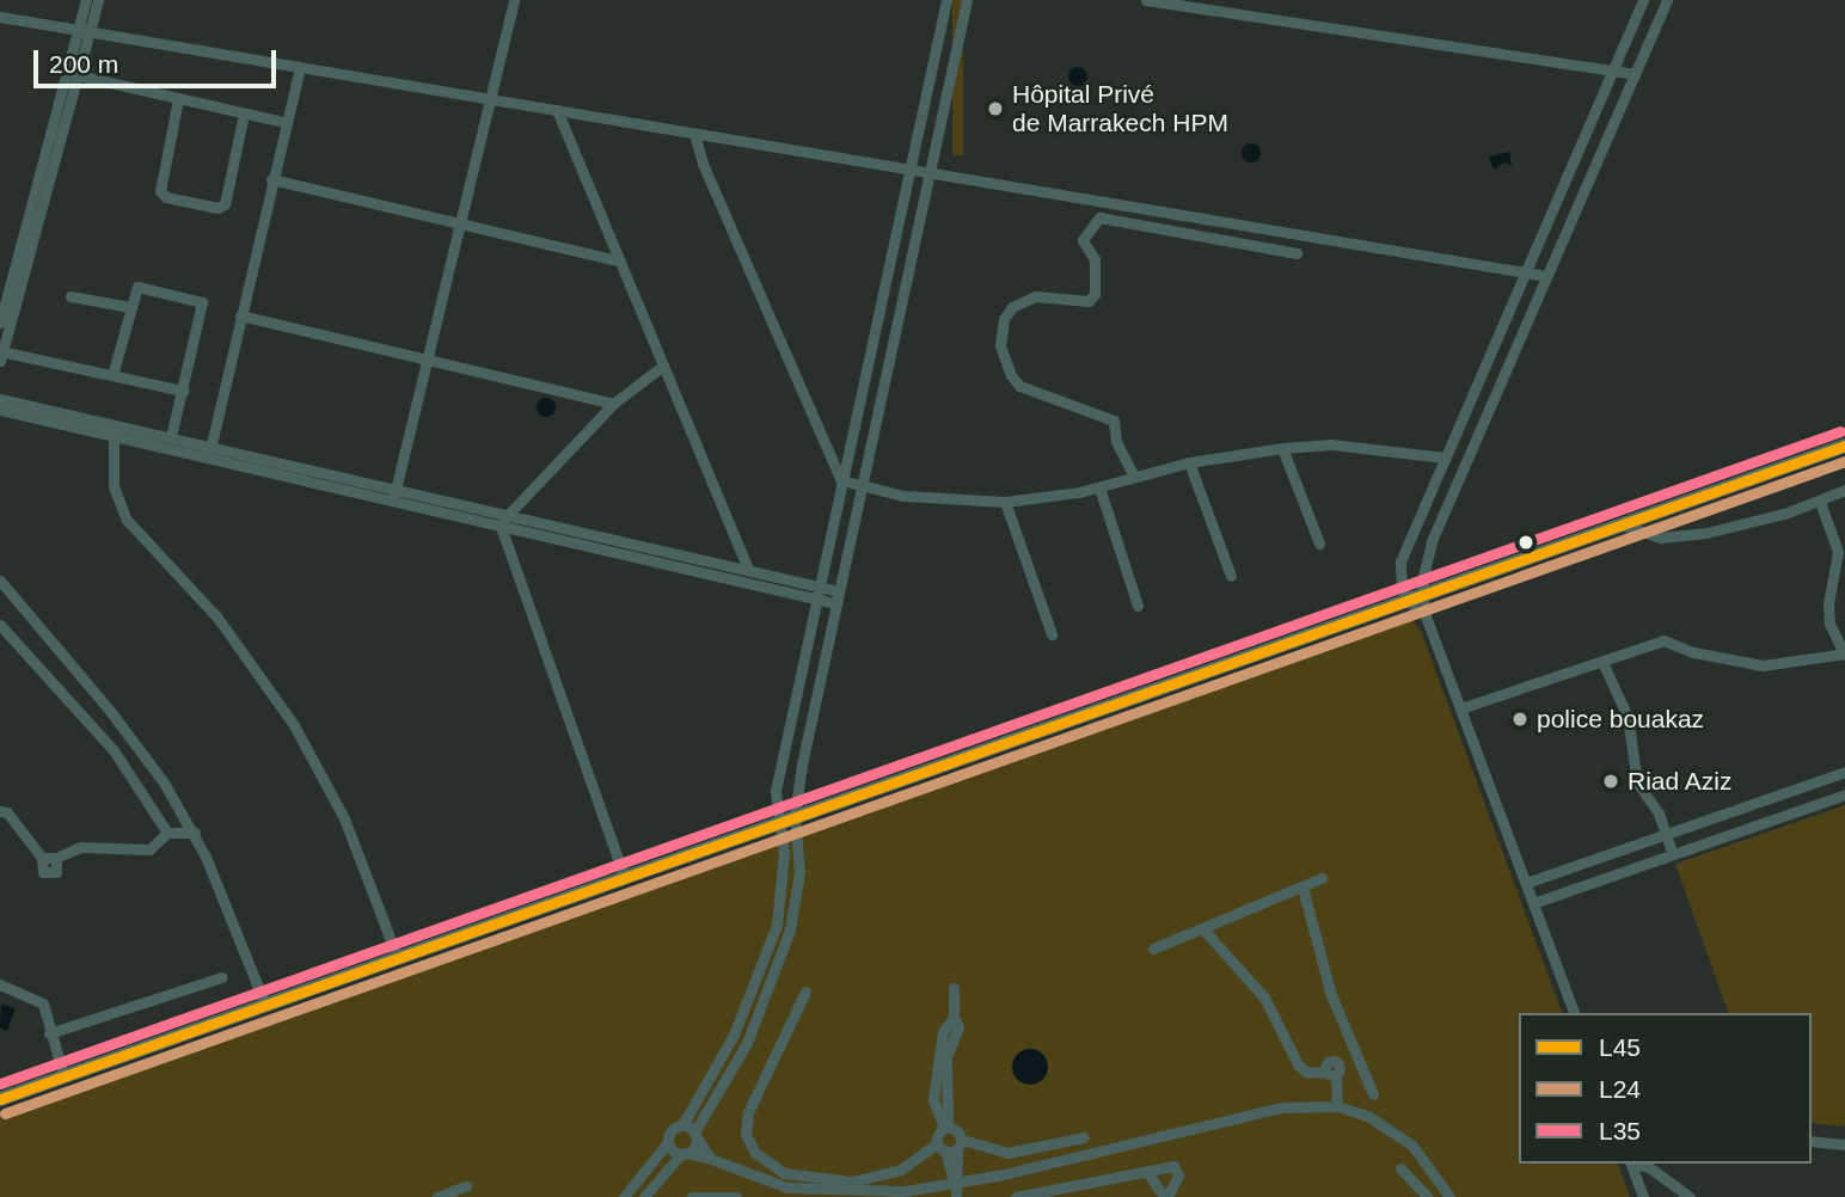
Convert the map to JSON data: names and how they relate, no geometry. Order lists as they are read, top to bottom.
{
  "places": ["Hôpital Privé de Marrakech HPM", "police bouakaz", "Riad Aziz"],
  "lines": ["transit line L35", "transit line L45", "transit line L24"],
  "legend": ["L45", "L24", "L35"],
  "scale_bar": "200 m"
}
